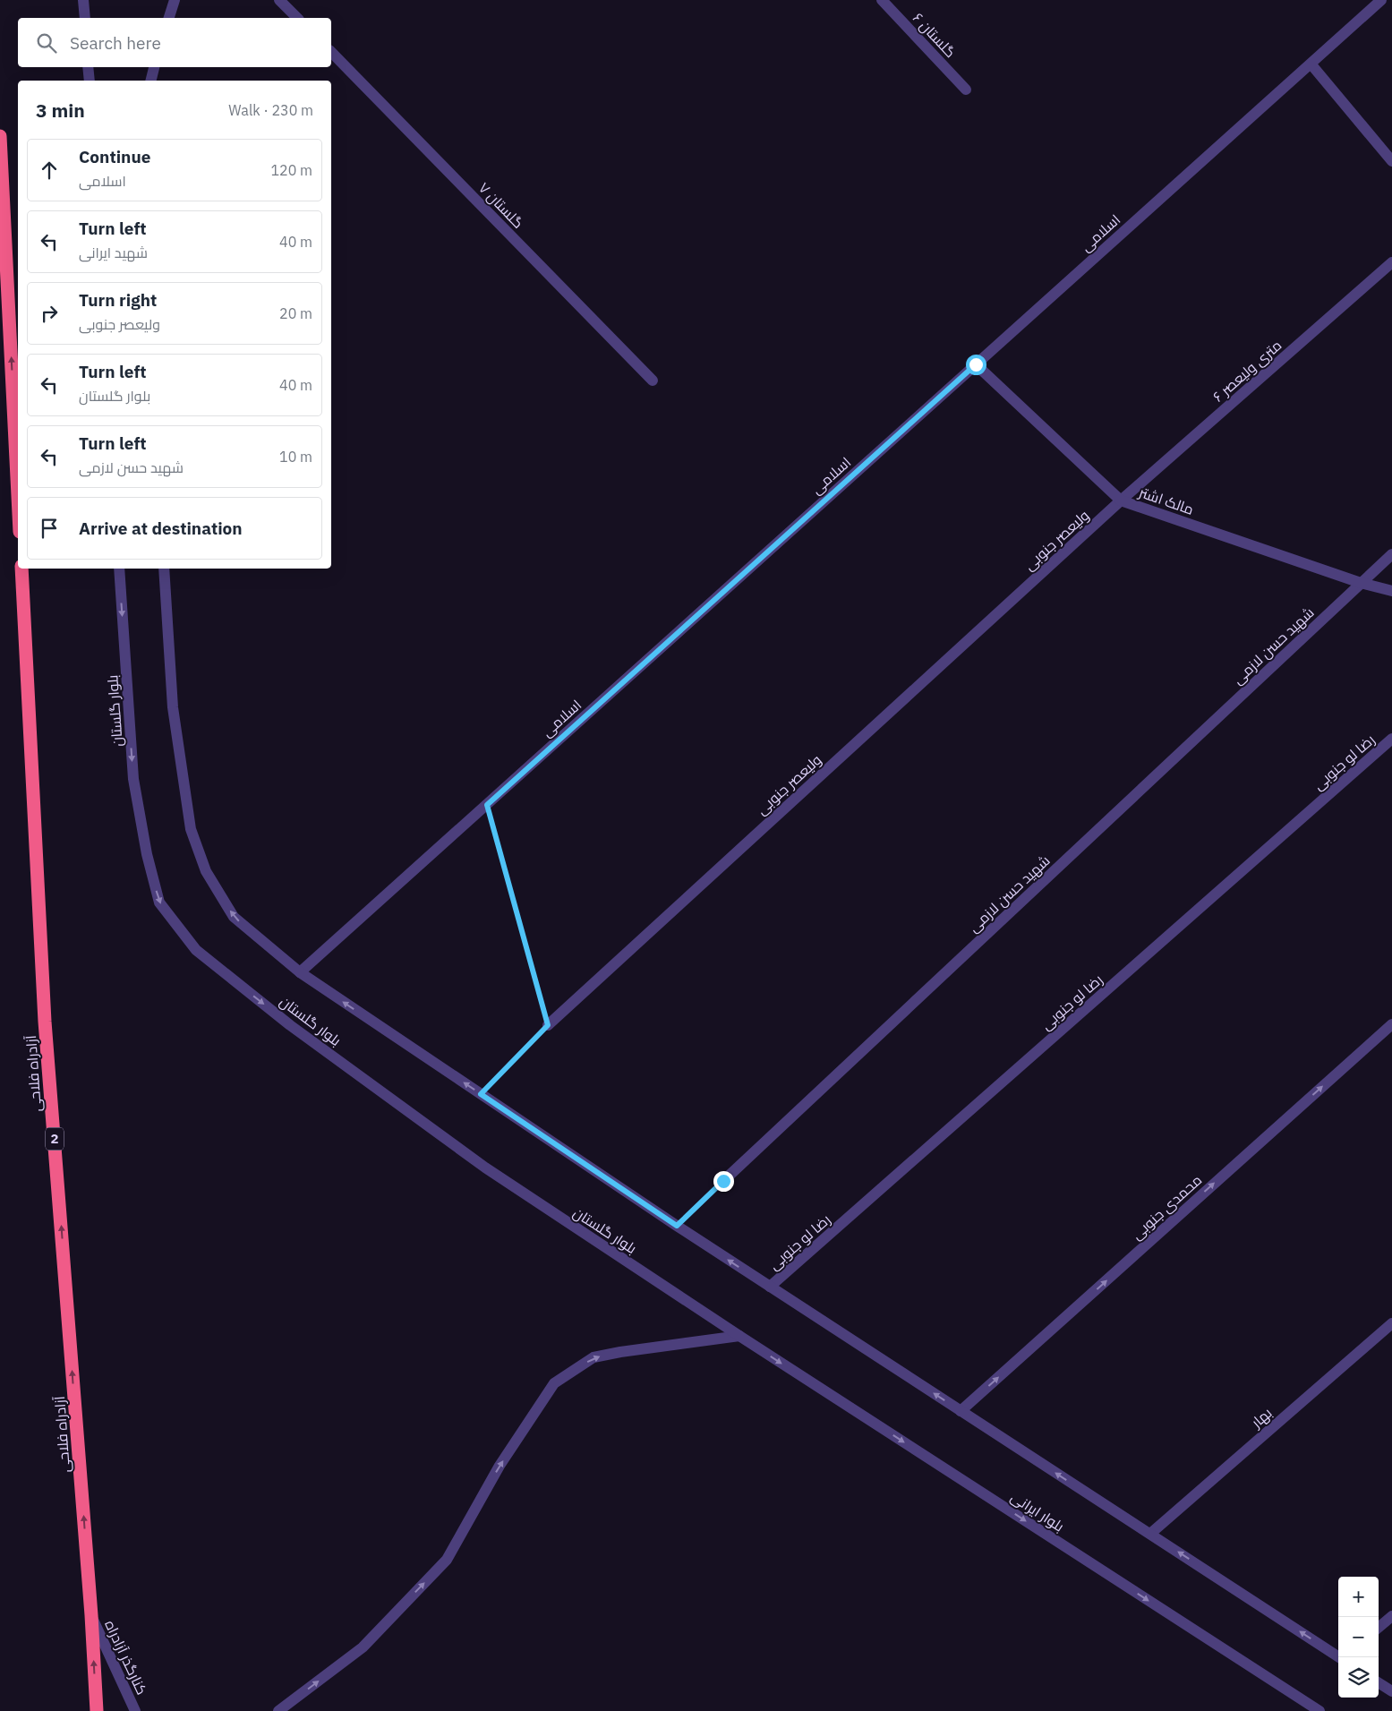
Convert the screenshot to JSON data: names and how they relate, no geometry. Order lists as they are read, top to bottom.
{
  "streets": {
    "highway": ["آزادراه فلاحی", "2"],
    "street": [
      "گلستان ۶",
      "گلستان ۷",
      "اسلامی",
      "۶ متری ولیعصر",
      "مالک اشتر",
      "ولیعصر جنوبی",
      "شهید حسن لازمی",
      "بلوار گلستان",
      "رضا لو جنوبی",
      "محمدی جنوبی",
      "بهار",
      "بلوار ایرانی",
      "کنارگذر آزادراه"
    ]
  },
  "crossings": [
    ["اسلامی", "مالک اشتر"],
    ["۶ متری ولیعصر", "مالک اشتر"],
    ["۶ متری ولیعصر", "ولیعصر جنوبی"],
    ["مالک اشتر", "ولیعصر جنوبی"],
    ["مالک اشتر", "شهید حسن لازمی"],
    ["بلوار گلستان", "بلوار ایرانی"],
    ["آزادراه فلاحی", "کنارگذر آزادراه"]
  ],
  "one_way": ["آزادراه فلاحی", "محمدی جنوبی"],
  "page": {
    "search": "Search here",
    "heading": ["3 min", "Walk · 230 m"],
    "list": [
      ["Continue", "اسلامی", "120 m"],
      ["Turn left", "شهید ایرانی", "40 m"],
      ["Turn right", "ولیعصر جنوبی", "20 m"],
      ["Turn left", "بلوار گلستان", "40 m"],
      ["Turn left", "شهید حسن لازمی", "10 m"],
      "Arrive at destination"
    ],
    "map_buttons": ["+", "−"]
  }
}
